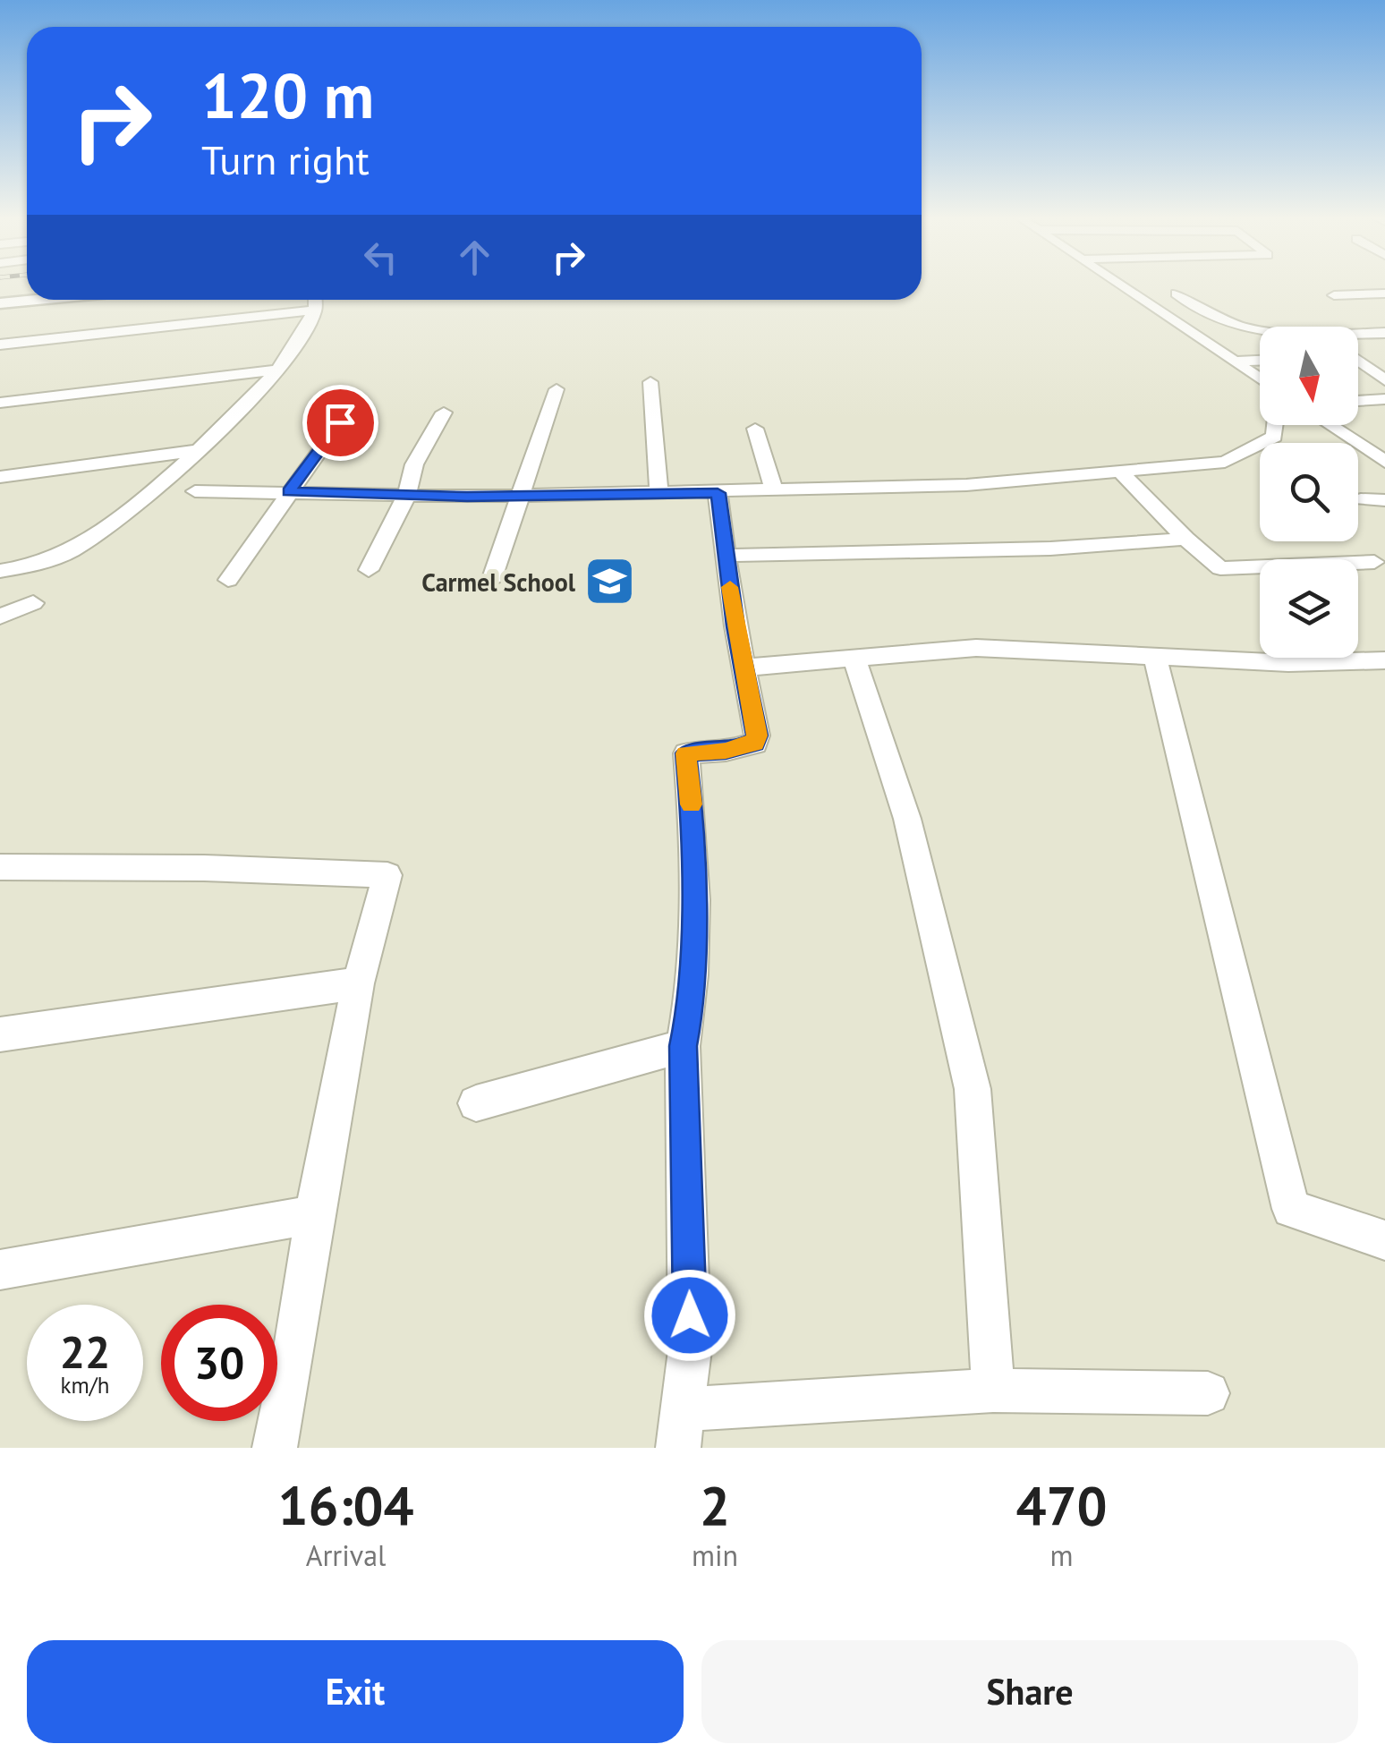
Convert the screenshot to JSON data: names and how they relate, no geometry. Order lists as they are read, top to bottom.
{
  "places": {
    "school or university": ["Carmel School"]
  },
  "north": "bottom",
  "page": {
    "turn": ["120 m", "Turn right"],
    "speed": "22 km/h",
    "limit": "30",
    "eta": [
      "16:04",
      "Arrival",
      "2",
      "min",
      "470",
      "m"
    ],
    "buttons": ["Exit", "Share"]
  }
}
